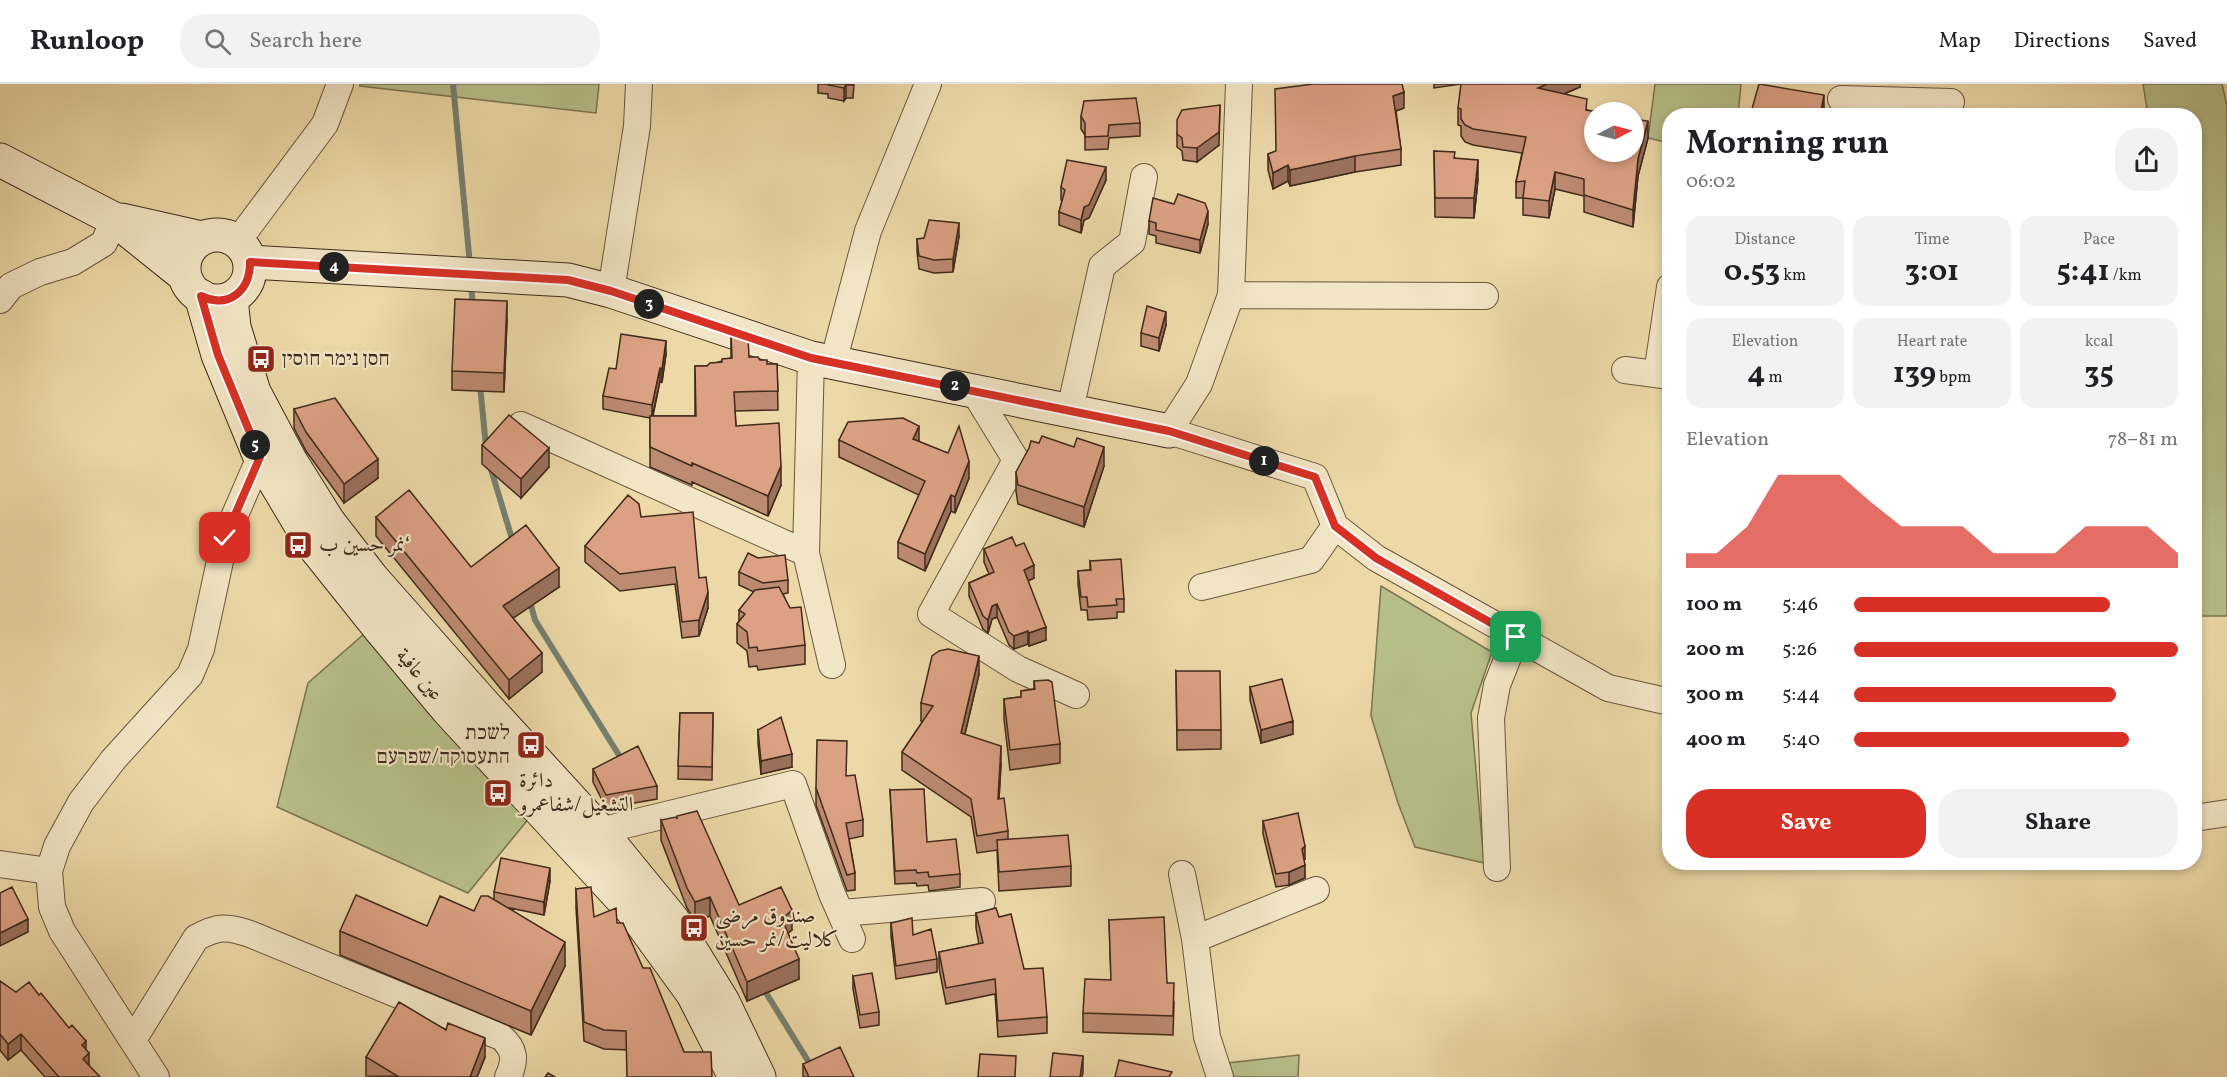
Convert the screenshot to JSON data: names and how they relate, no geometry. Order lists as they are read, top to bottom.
{
  "streets": {
    "main road": ["عين عافية"]
  },
  "places": {
    "bus stop": [
      "חסן נימר חוסין",
      "نمر حسين ب‘",
      "לשכת התעסוקה/שפרעם",
      "دائرة التشغيل/شفاعمرو",
      "صندوق مرضى كلاليت/نمر حسين"
    ]
  },
  "north": "right",
  "page": {
    "header": "Runloop",
    "search": "Search here",
    "nav": ["Map", "Directions", "Saved"],
    "heading": ["Morning run", "06:02"],
    "stats": [
      ["Distance", "0.53 km"],
      ["Time", "3:01"],
      ["Pace", "5:41 /km"],
      ["Elevation", "4 m"],
      ["Heart rate", "139 bpm"],
      ["kcal", "35"]
    ],
    "pins": [
      "4",
      "3",
      "2",
      "5",
      "1"
    ],
    "chart": ["Elevation", "78–81 m"],
    "list": [
      {
        "name": "100 m",
        "note": "5:46"
      },
      {
        "name": "200 m",
        "note": "5:26"
      },
      {
        "name": "300 m",
        "note": "5:44"
      },
      {
        "name": "400 m",
        "note": "5:40"
      }
    ],
    "buttons": ["Save", "Share"]
  }
}
